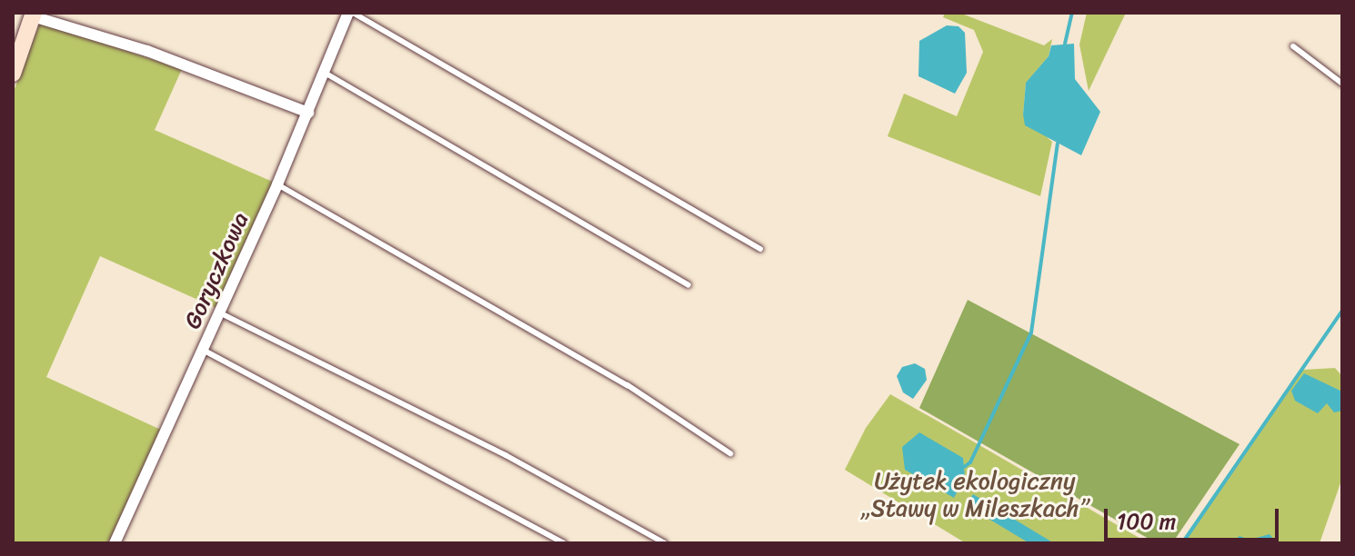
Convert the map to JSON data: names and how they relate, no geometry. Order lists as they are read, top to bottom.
{
  "streets": {
    "street": ["Goryczkowa"]
  },
  "parks": ["Użytek ekologiczny „Stawy w Mileszkach”"],
  "scale_bar": "100 m"
}
